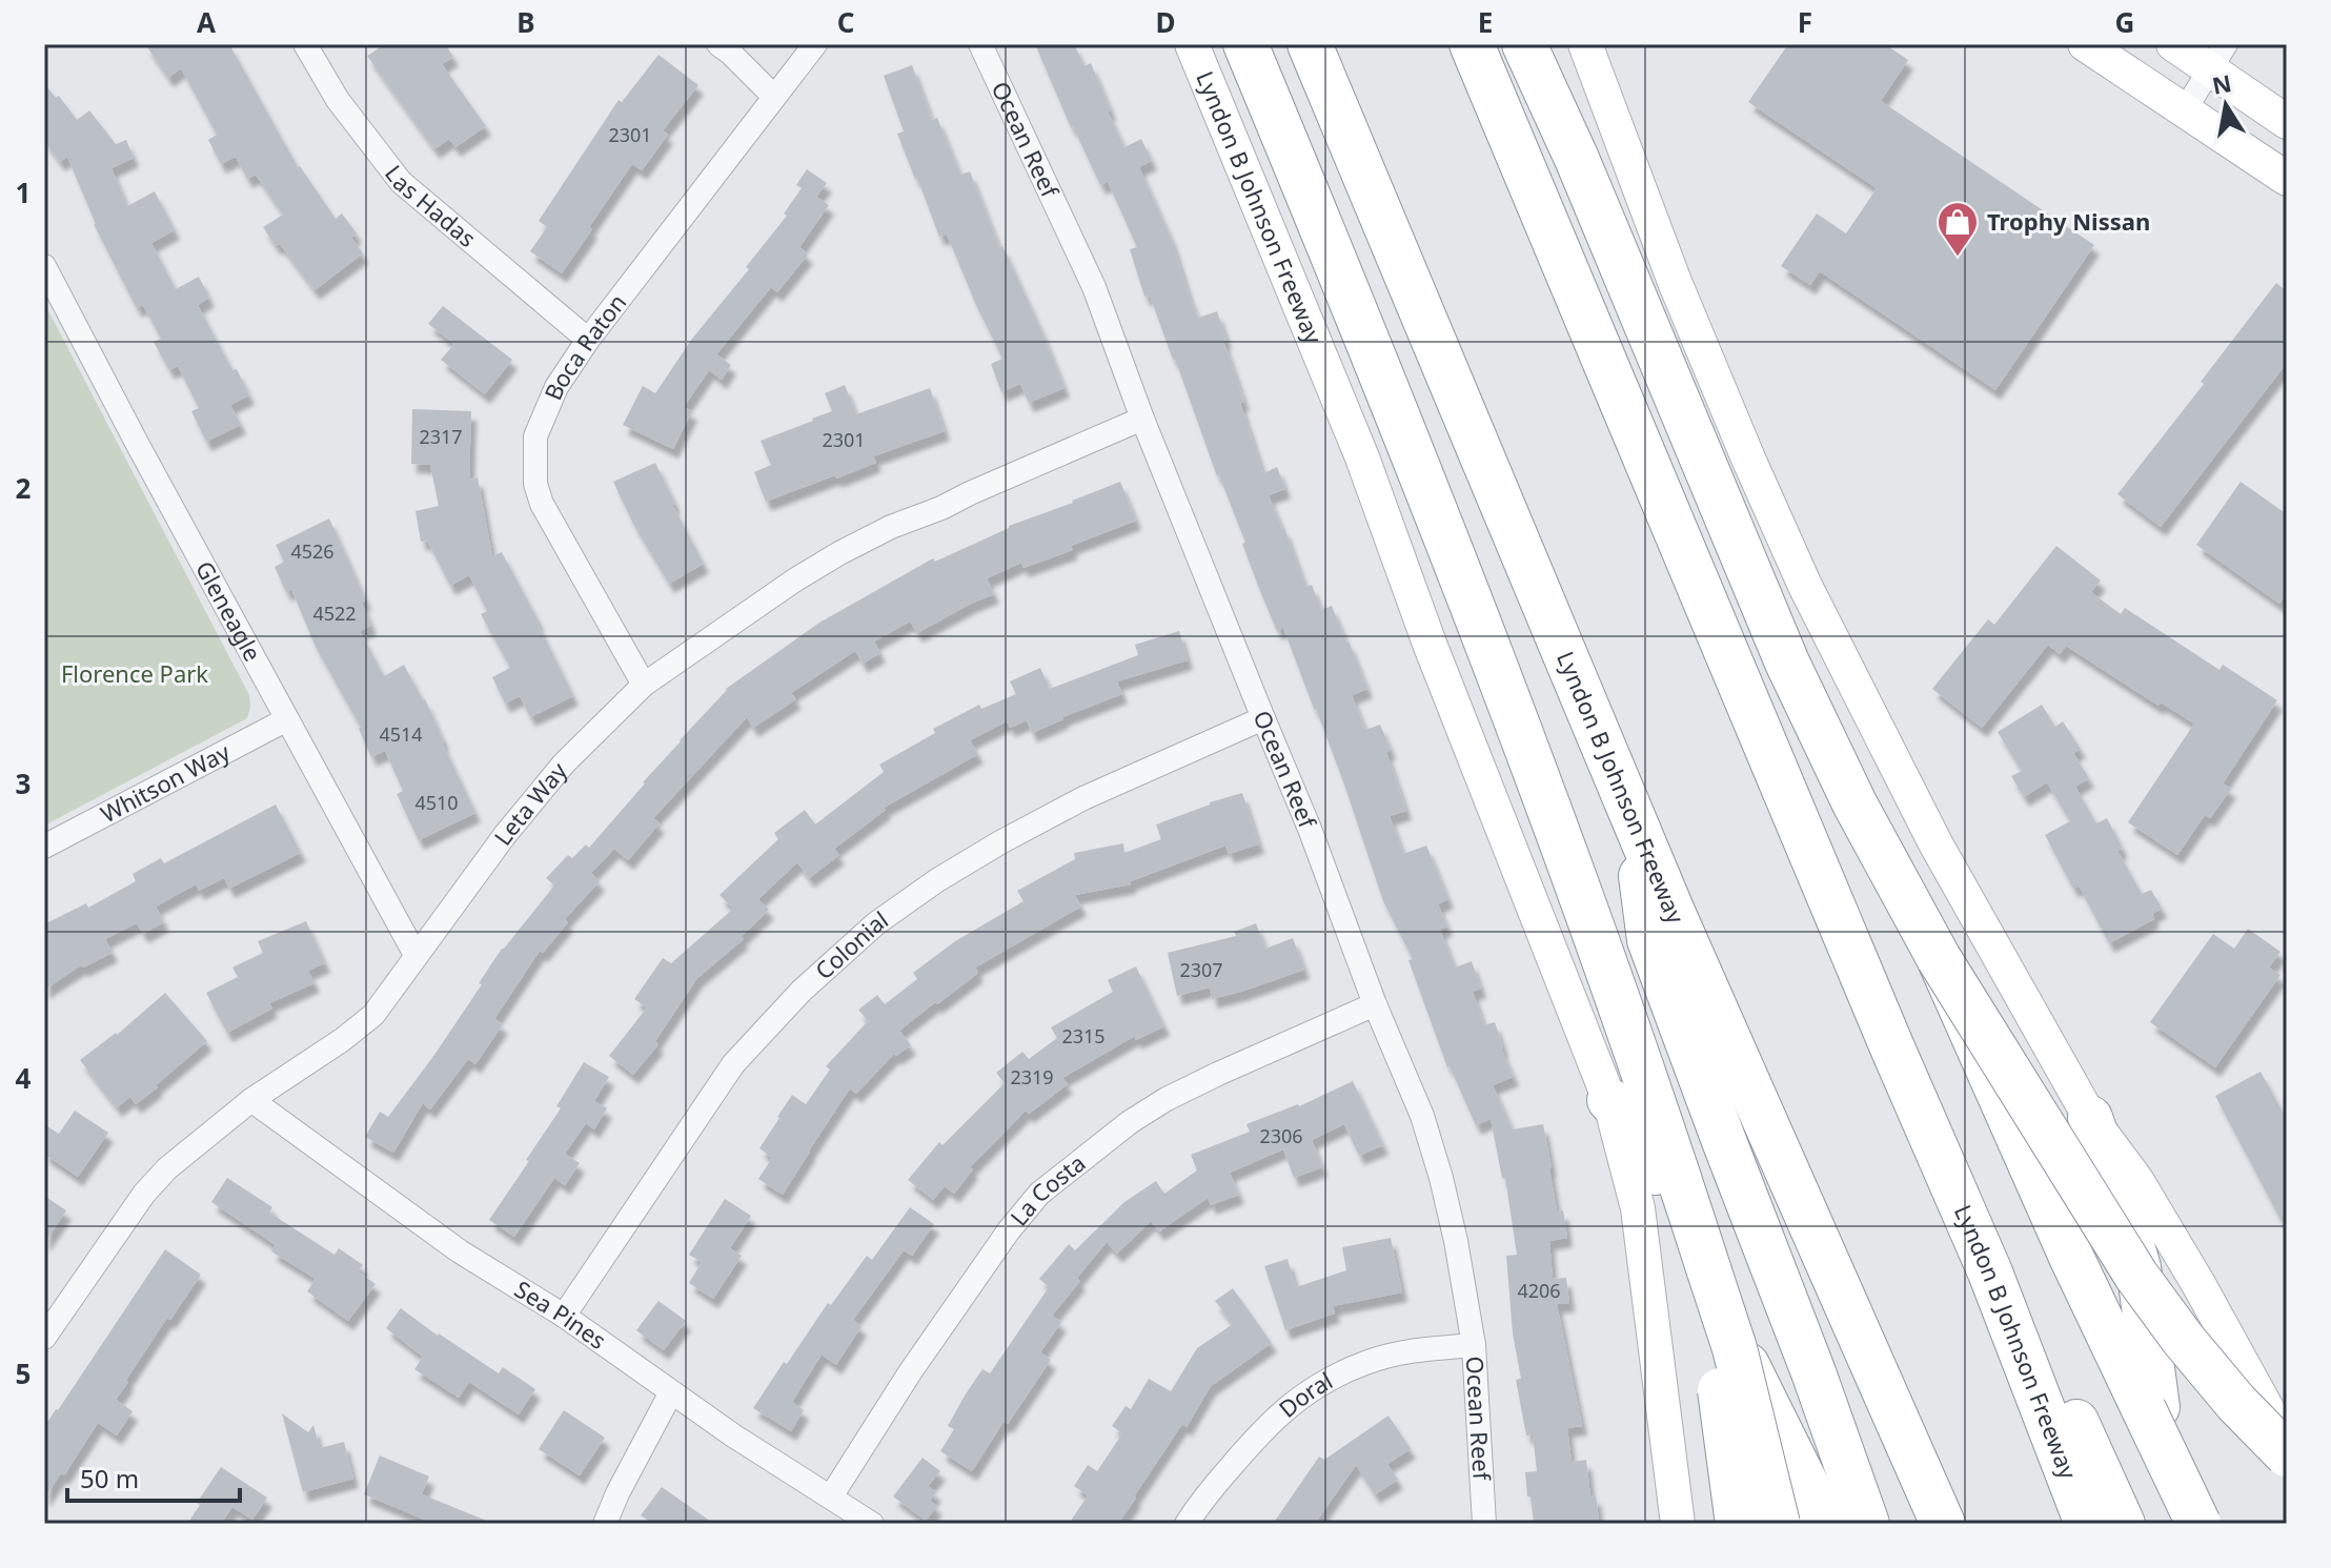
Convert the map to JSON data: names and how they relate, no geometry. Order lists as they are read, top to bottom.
{
  "streets": {
    "highway": ["Lyndon B Johnson Freeway"],
    "street": [
      "Ocean Reef",
      "Las Hadas",
      "Boca Raton",
      "Gleneagle",
      "Whitson Way",
      "Leta Way",
      "Colonial",
      "La Costa",
      "Sea Pines",
      "Doral"
    ]
  },
  "crossings": [
    ["Ocean Reef", "Leta Way"],
    ["Ocean Reef", "Colonial"],
    ["Ocean Reef", "La Costa"],
    ["Ocean Reef", "Doral"],
    ["Las Hadas", "Boca Raton"],
    ["Boca Raton", "Leta Way"],
    ["Gleneagle", "Whitson Way"],
    ["Gleneagle", "Leta Way"],
    ["Leta Way", "Sea Pines"],
    ["Colonial", "Sea Pines"],
    ["La Costa", "Sea Pines"]
  ],
  "parks": ["Florence Park"],
  "places": {
    "shop": ["Trophy Nissan"]
  },
  "house_numbers": [
    "2301",
    "2317",
    "2301",
    "4526",
    "4522",
    "4514",
    "4510",
    "2307",
    "2315",
    "2319",
    "2306",
    "4206"
  ],
  "scale_bar": "50 m",
  "north": "top",
  "grid": {
    "columns": [
      "A",
      "B",
      "C",
      "D",
      "E",
      "F",
      "G"
    ],
    "rows": [
      "1",
      "2",
      "3",
      "4",
      "5"
    ]
  }
}
